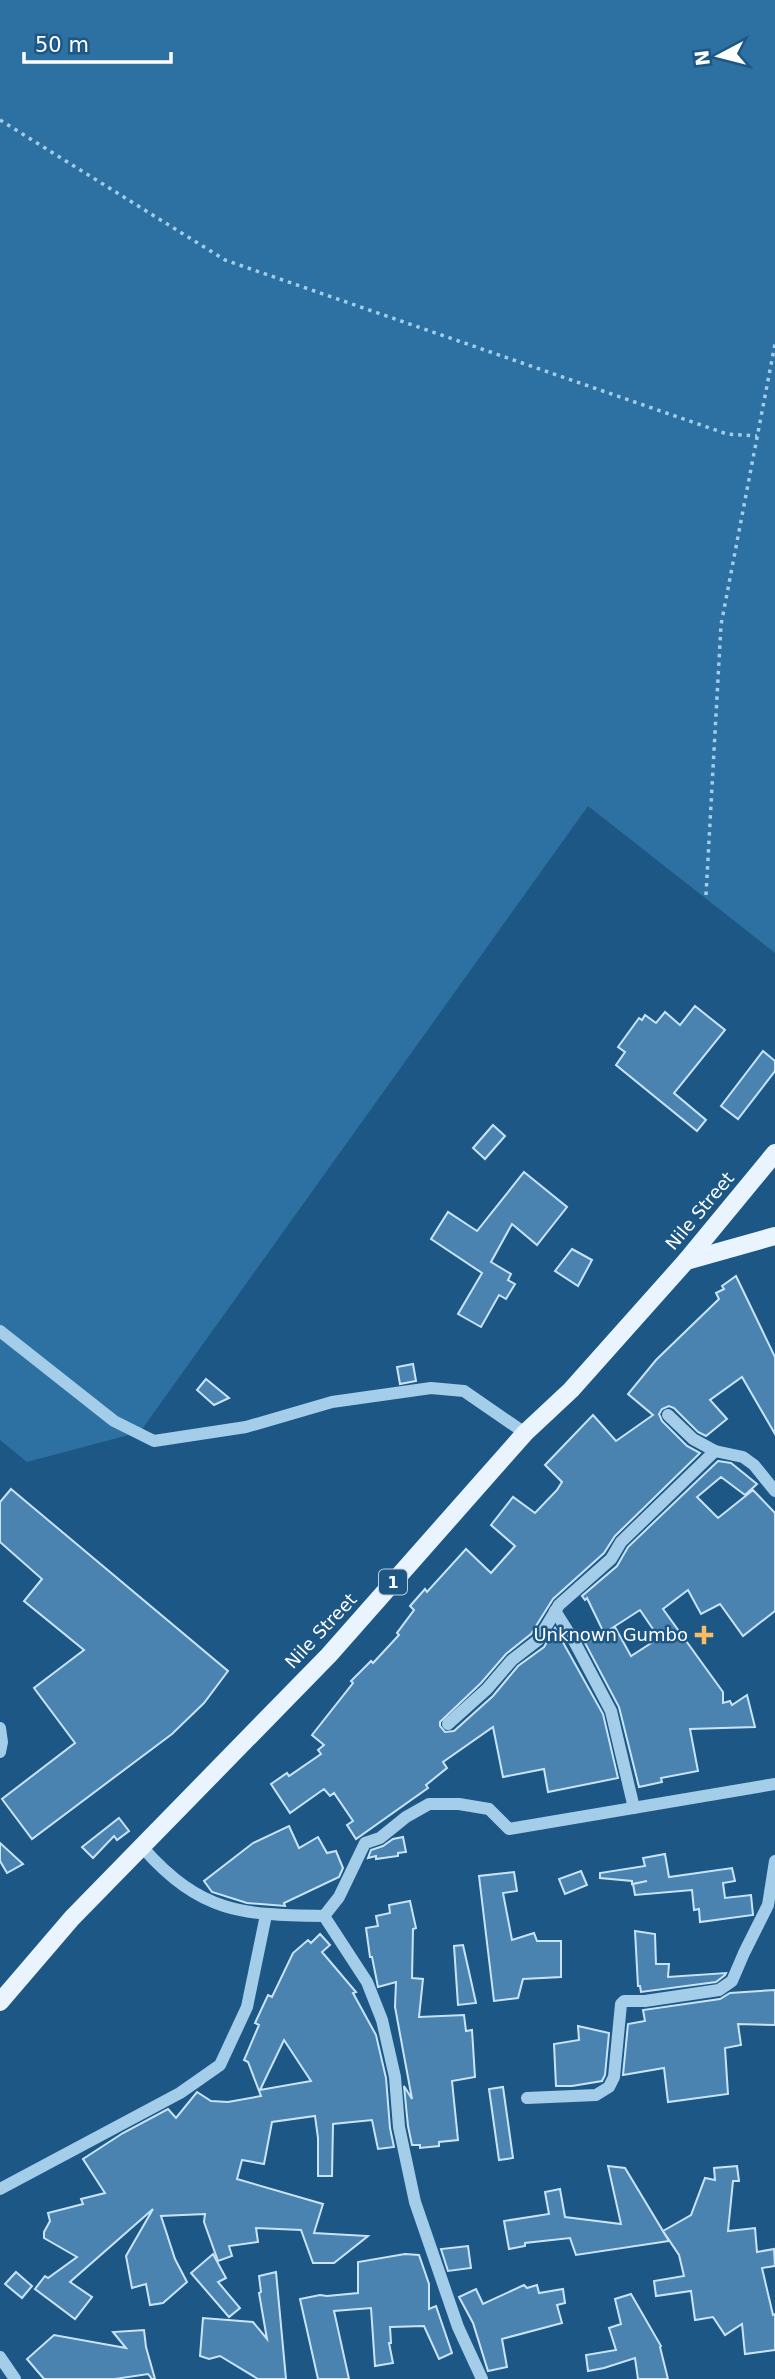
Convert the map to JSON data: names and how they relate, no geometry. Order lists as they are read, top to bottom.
{
  "streets": {
    "main road": ["Nile Street", "1"]
  },
  "places": {
    "health": ["Unknown Gumbo"]
  },
  "scale_bar": "50 m",
  "north": "left"
}
